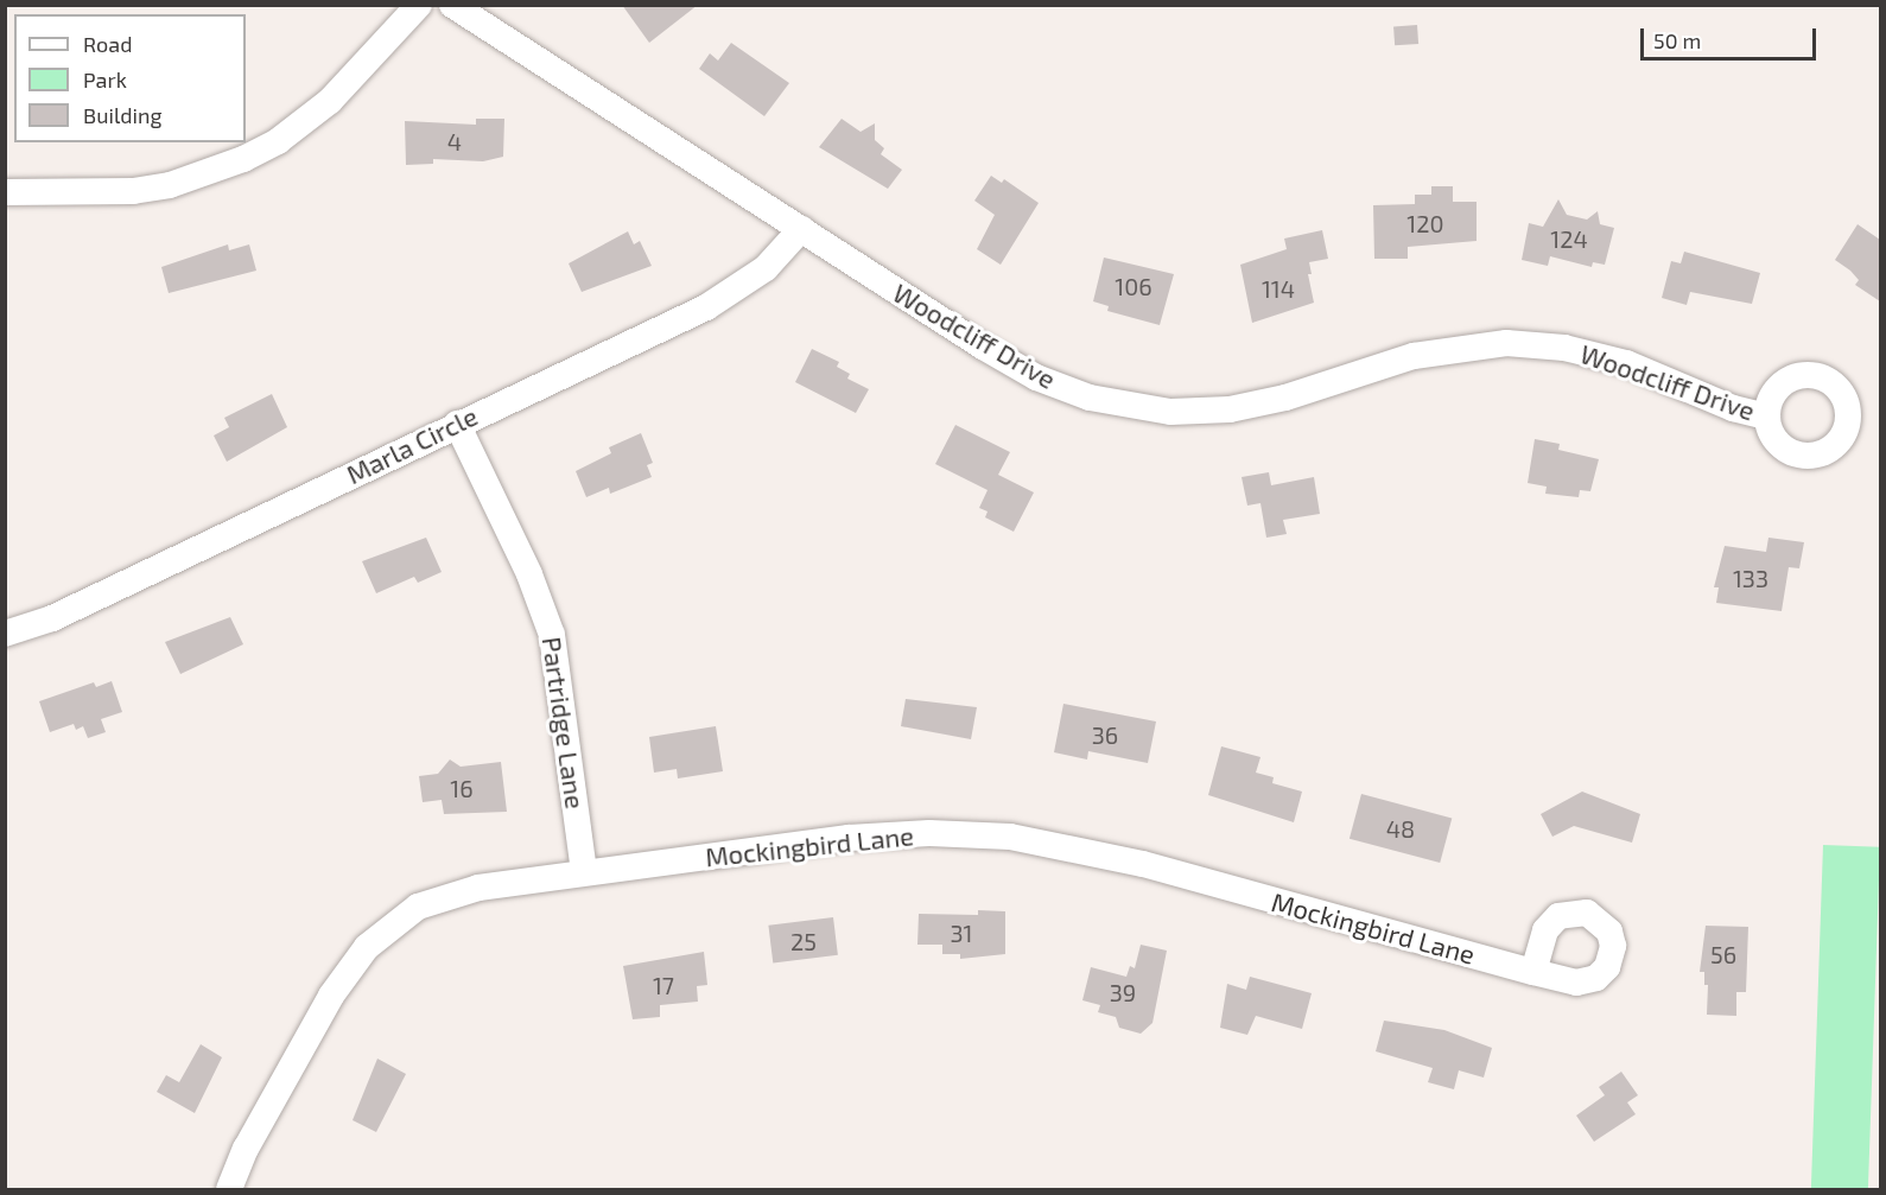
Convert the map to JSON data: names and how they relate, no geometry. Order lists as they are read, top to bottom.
{
  "streets": {
    "street": [
      "Woodcliff Drive",
      "Marla Circle",
      "Partridge Lane",
      "Mockingbird Lane"
    ]
  },
  "crossings": [
    ["Woodcliff Drive", "Marla Circle"],
    ["Marla Circle", "Partridge Lane"],
    ["Partridge Lane", "Mockingbird Lane"]
  ],
  "house_numbers": [
    "4",
    "120",
    "124",
    "106",
    "114",
    "133",
    "36",
    "16",
    "48",
    "31",
    "25",
    "56",
    "17",
    "39"
  ],
  "legend": ["Road", "Park", "Building"],
  "scale_bar": "50 m"
}
